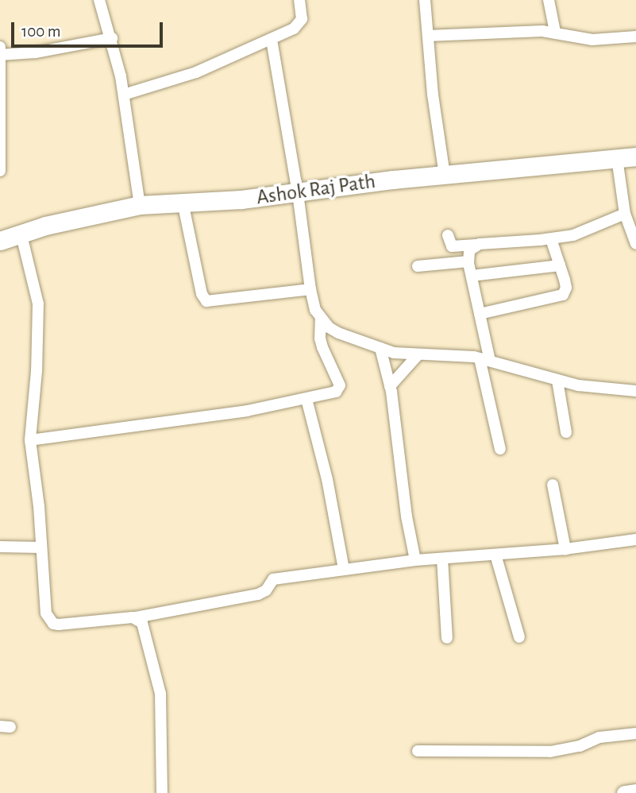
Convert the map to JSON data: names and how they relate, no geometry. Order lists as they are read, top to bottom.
{
  "streets": {
    "main road": ["Ashok Raj Path"]
  },
  "scale_bar": "100 m"
}
